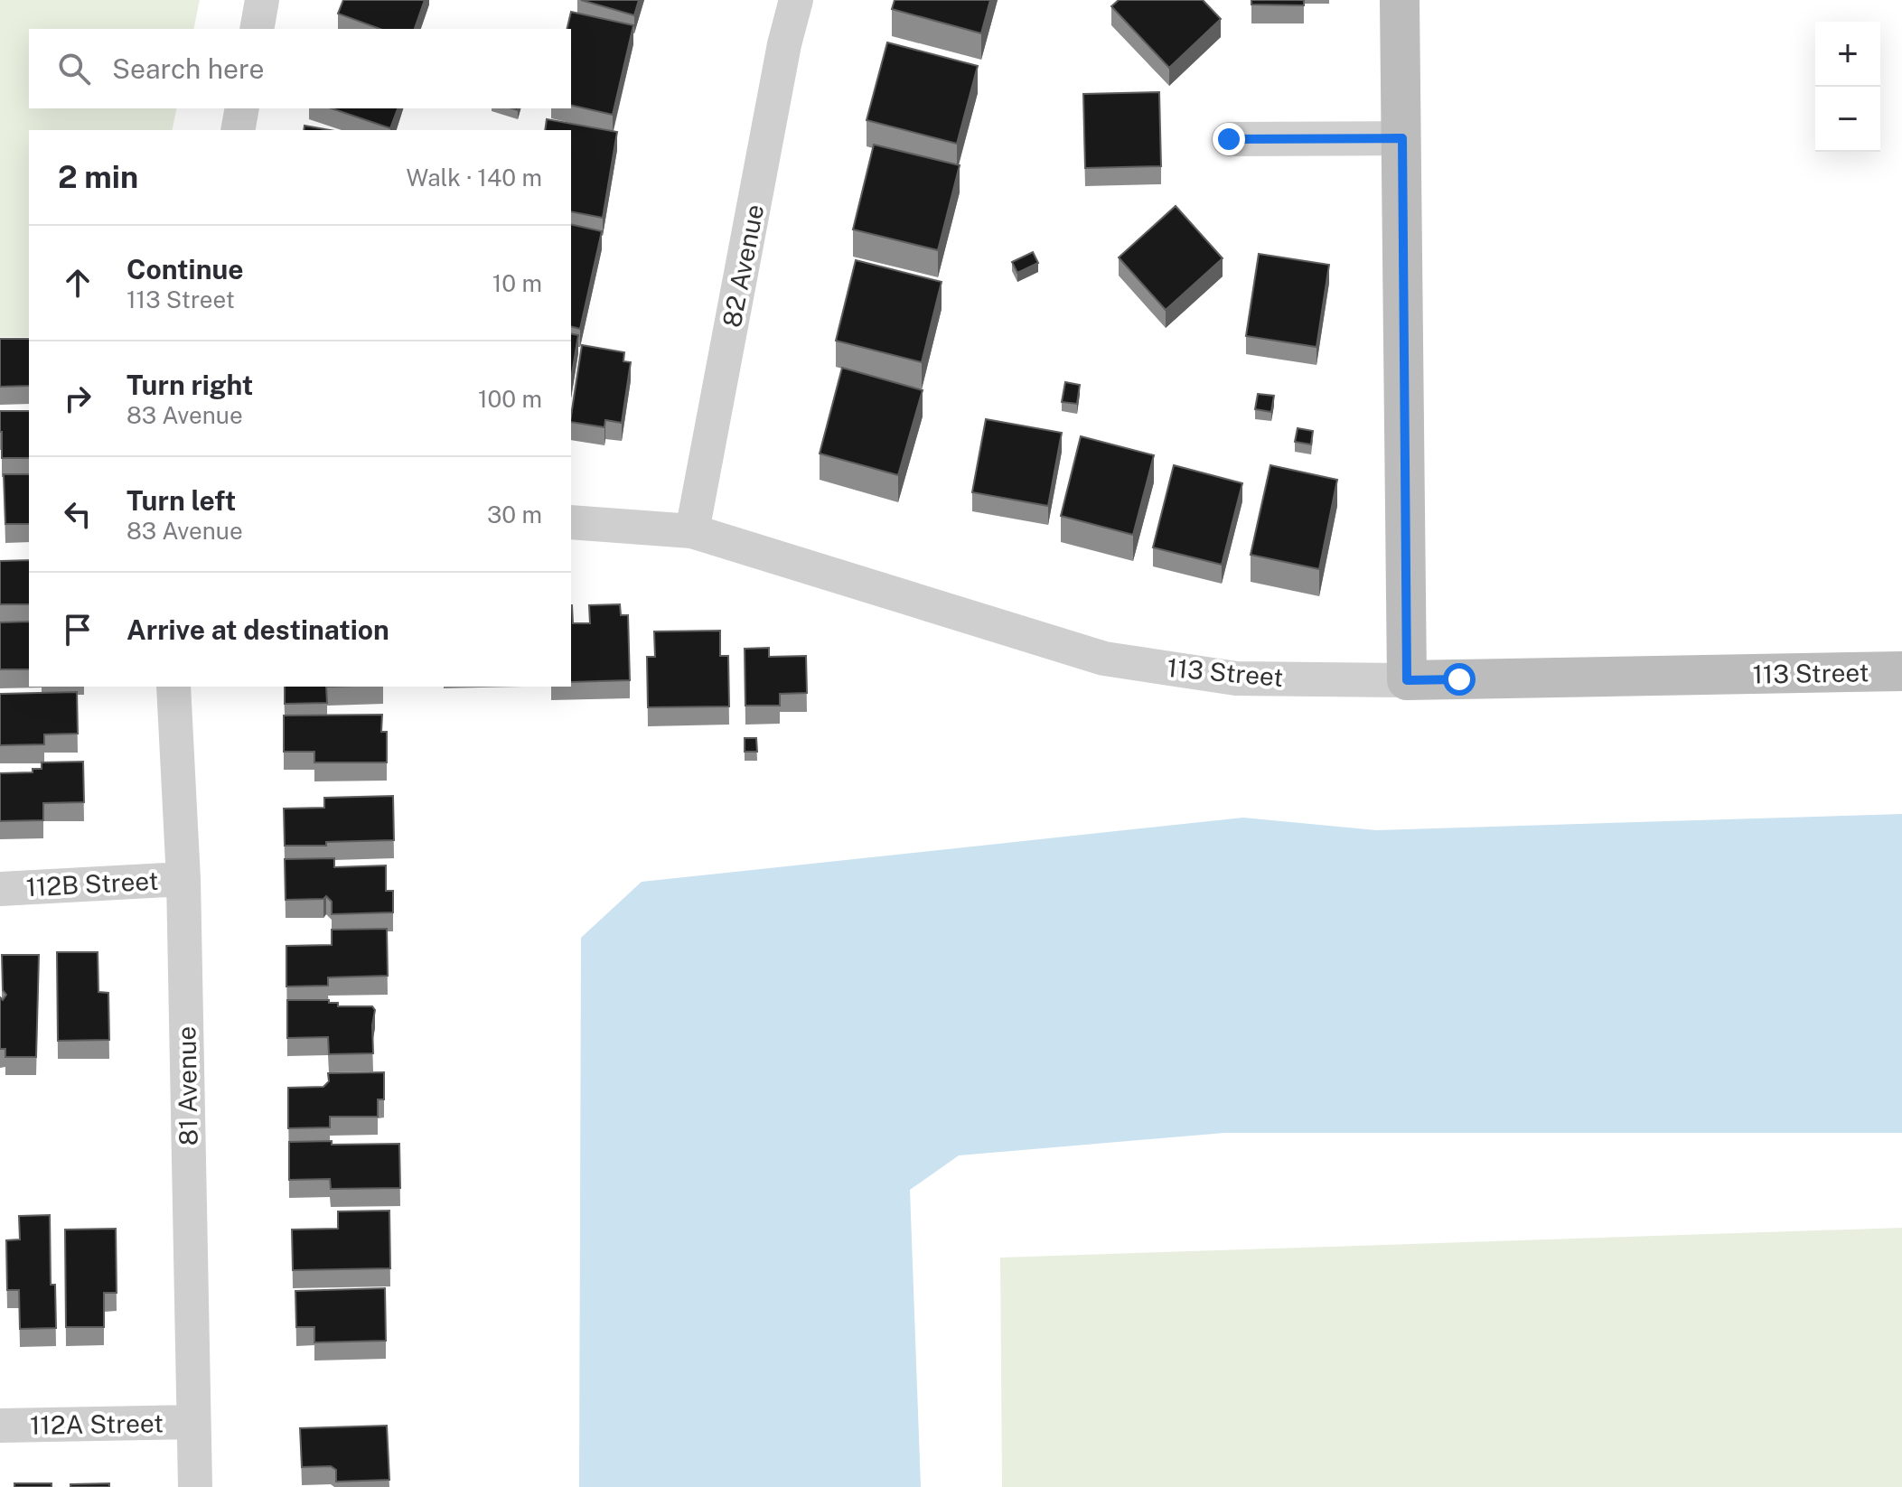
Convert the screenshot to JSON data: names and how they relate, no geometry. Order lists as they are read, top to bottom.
{
  "streets": {
    "street": [
      "82 Avenue",
      "113 Street",
      "112B Street",
      "81 Avenue",
      "112A Street"
    ]
  },
  "crossings": [
    ["82 Avenue", "113 Street"],
    ["112B Street", "81 Avenue"],
    ["81 Avenue", "112A Street"]
  ],
  "page": {
    "map_buttons": ["+", "−"],
    "search": "Search here",
    "heading": ["2 min", "Walk · 140 m"],
    "list": [
      ["Continue", "113 Street", "10 m"],
      ["Turn right", "83 Avenue", "100 m"],
      ["Turn left", "83 Avenue", "30 m"],
      "Arrive at destination"
    ]
  }
}
